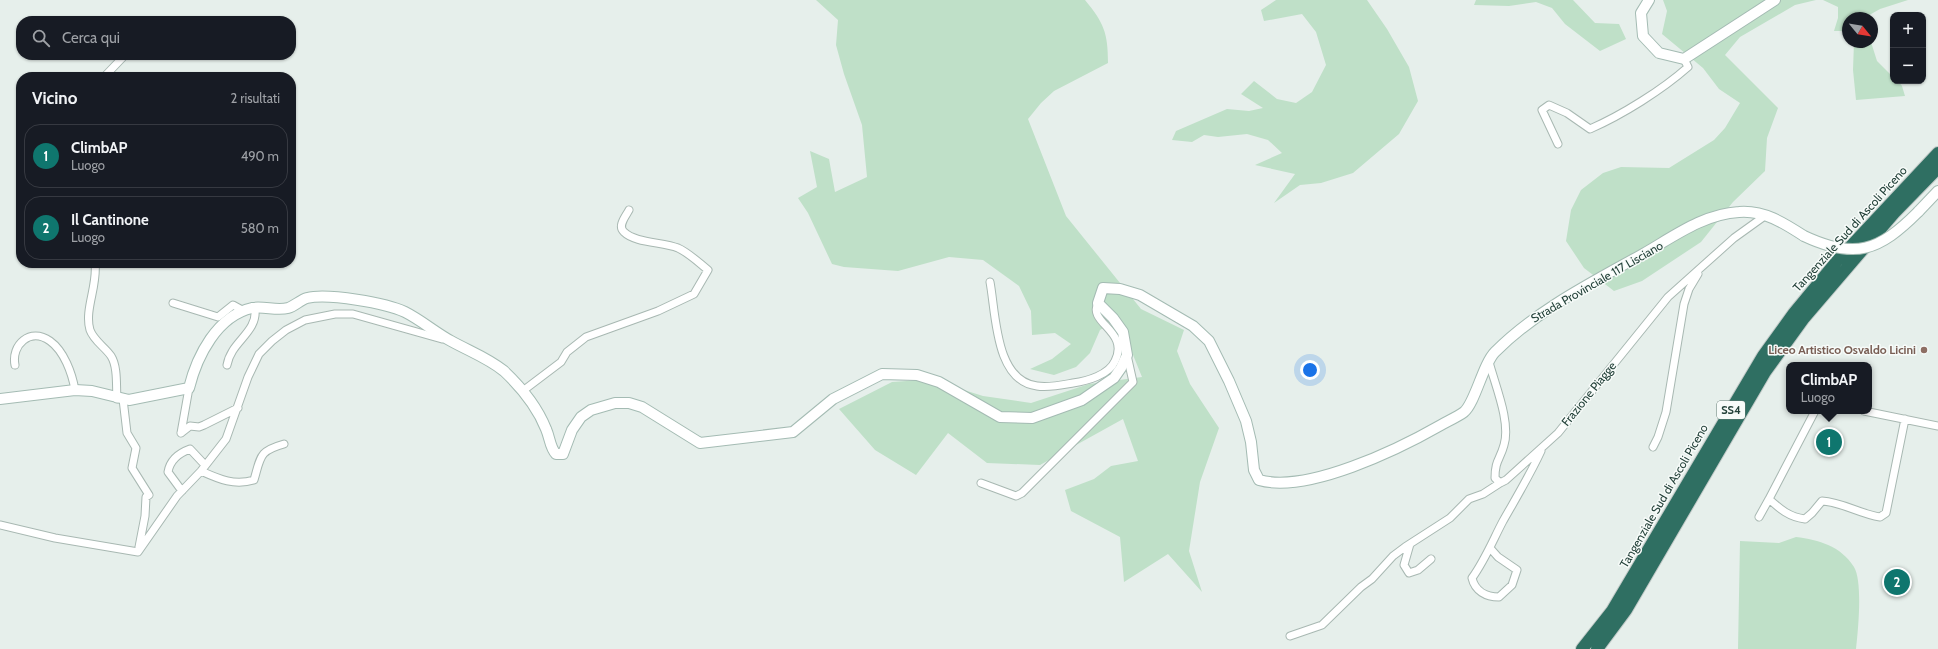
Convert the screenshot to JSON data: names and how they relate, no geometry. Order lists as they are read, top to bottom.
{
  "streets": {
    "highway": ["Tangenziale Sud di Ascoli Piceno", "SS4"],
    "street": ["Strada Provinciale 117 Lisciano", "Frazione Piagge"]
  },
  "crossings": [
    ["Strada Provinciale 117 Lisciano", "Frazione Piagge"]
  ],
  "places": ["Liceo Artistico Osvaldo Licini"],
  "north": "bottom right",
  "page": {
    "map_buttons": ["+", "−"],
    "search": "Cerca qui",
    "heading": ["Vicino", "2 risultati"],
    "list": [
      {
        "mark": "1",
        "name": "ClimbAP",
        "note": "Luogo",
        "value": "490 m"
      },
      {
        "mark": "2",
        "name": "Il Cantinone",
        "note": "Luogo",
        "value": "580 m"
      }
    ],
    "popup": ["ClimbAP", "Luogo"],
    "pins": ["1", "2"]
  }
}
